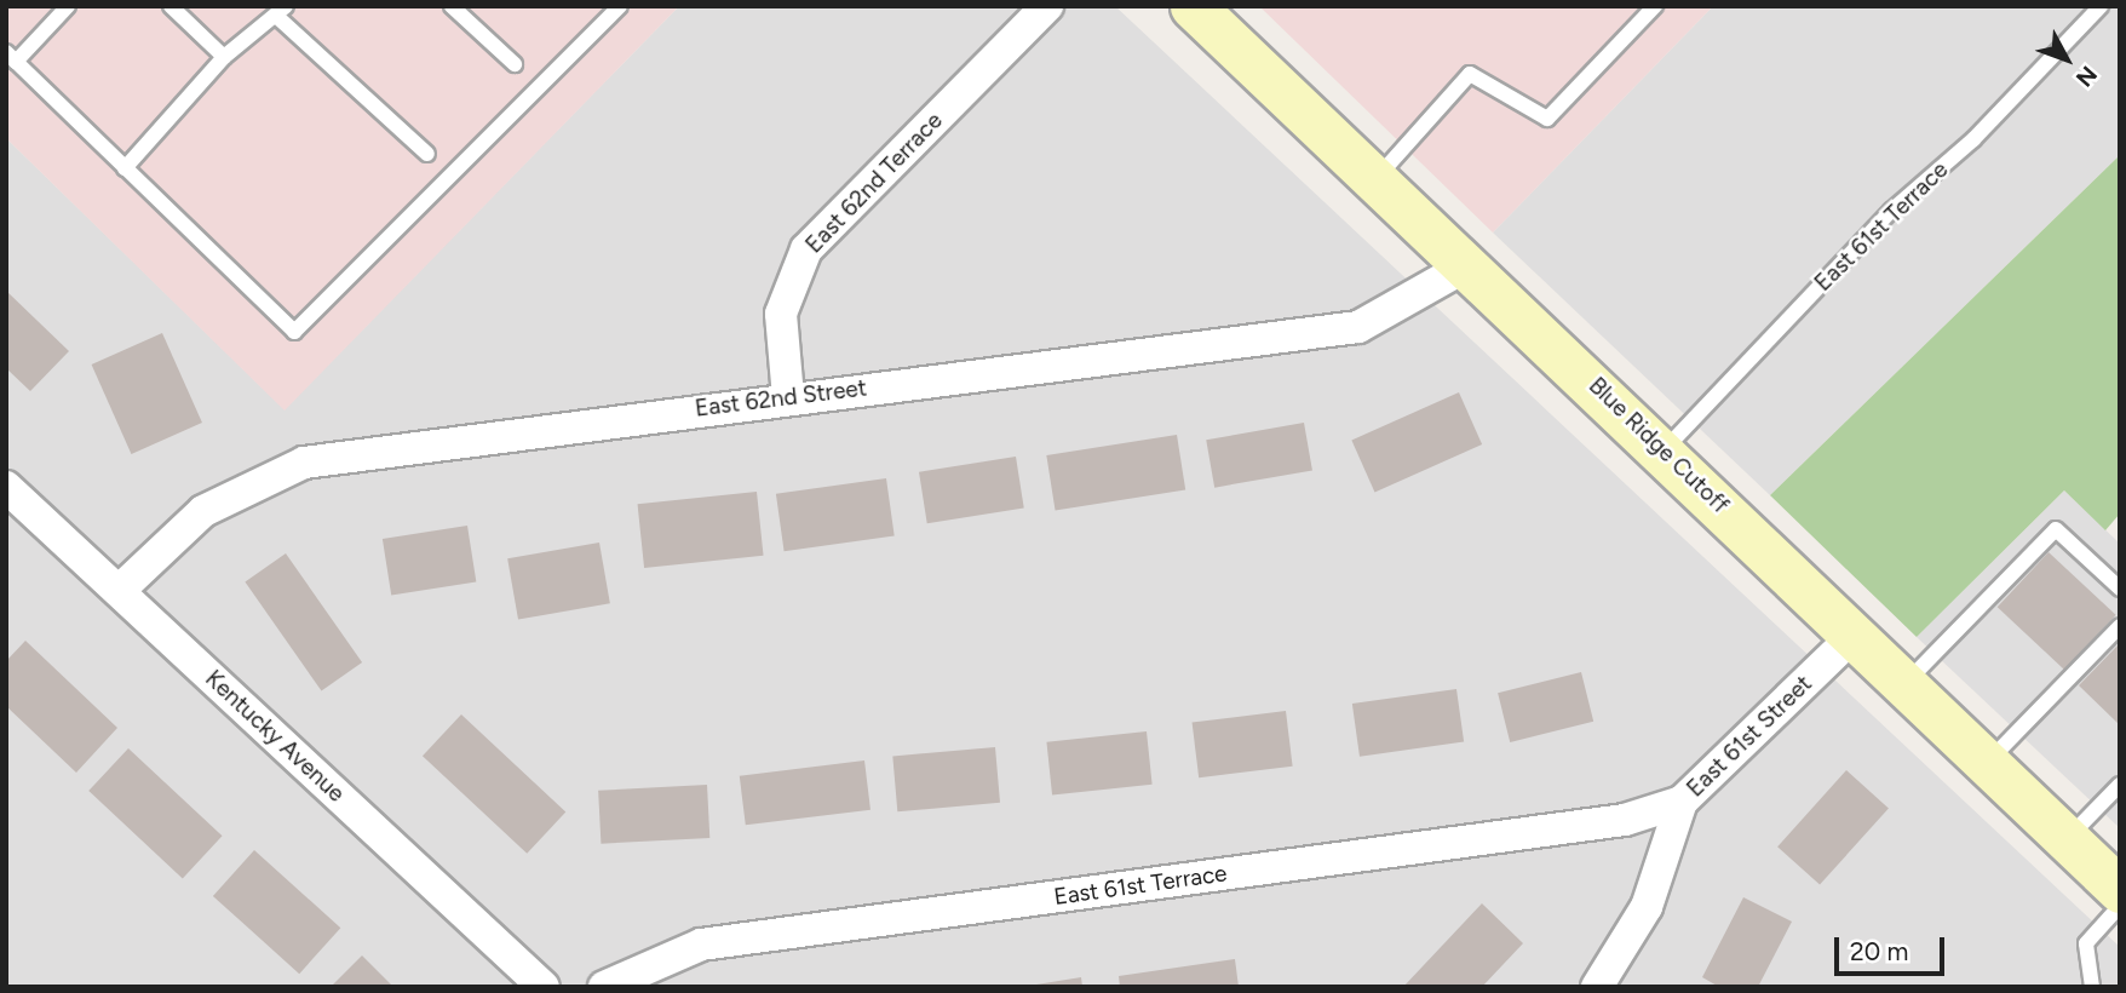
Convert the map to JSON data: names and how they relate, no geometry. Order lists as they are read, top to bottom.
{
  "streets": {
    "main road": ["Blue Ridge Cutoff"],
    "street": [
      "East 62nd Terrace",
      "East 61st Terrace",
      "East 62nd Street",
      "Kentucky Avenue",
      "East 61st Street"
    ]
  },
  "crossings": [
    ["East 62nd Terrace", "East 62nd Street"],
    ["East 61st Terrace", "Blue Ridge Cutoff"],
    ["East 61st Terrace", "East 61st Street"],
    ["East 62nd Street", "Blue Ridge Cutoff"],
    ["East 62nd Street", "Kentucky Avenue"],
    ["Blue Ridge Cutoff", "East 61st Street"]
  ],
  "scale_bar": "20 m",
  "north": "bottom right"
}
